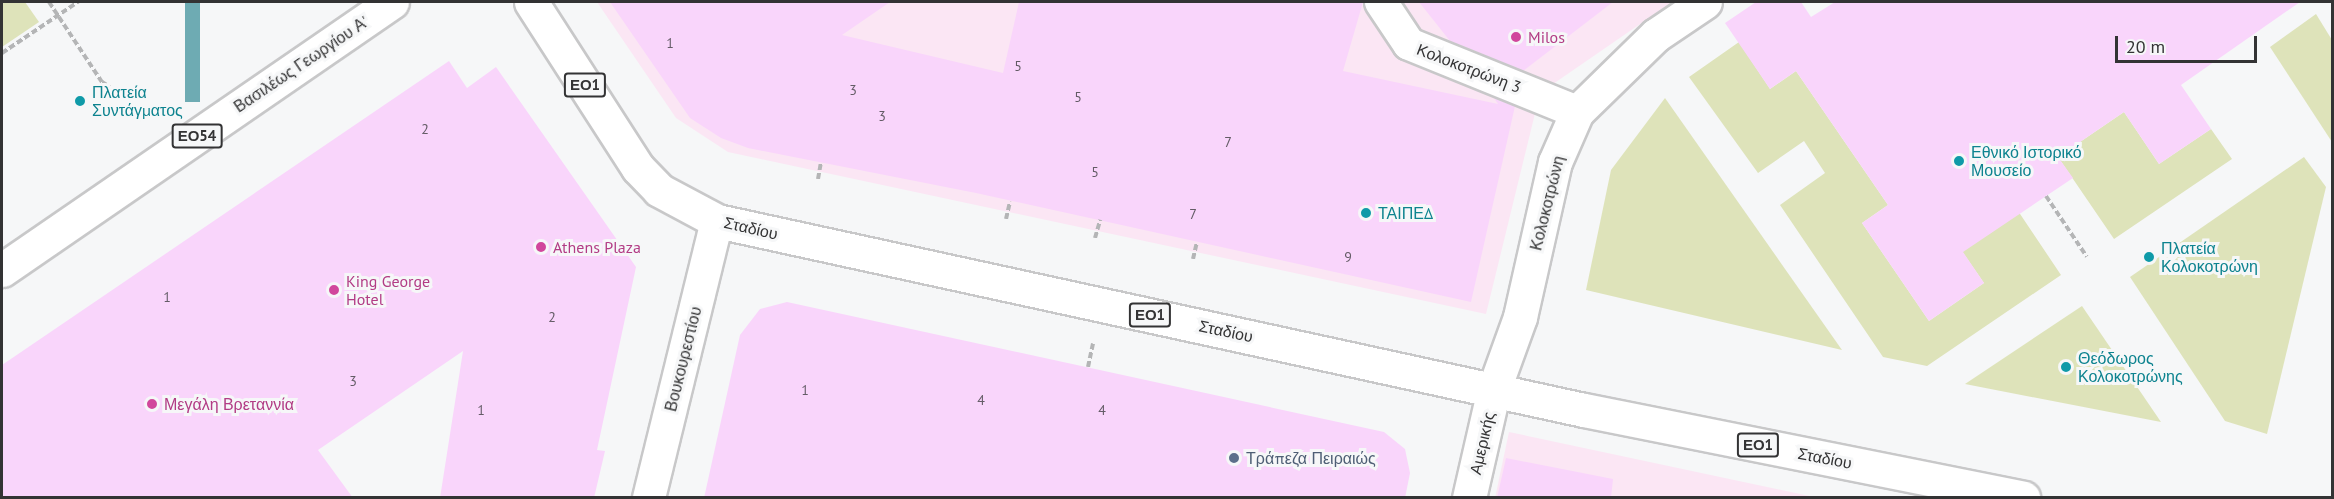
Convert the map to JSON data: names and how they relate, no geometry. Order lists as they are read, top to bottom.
{
  "streets": {
    "main road": [
      "Βασιλέως Γεωργίου Α'",
      "ΕΟ1",
      "ΕΟ54",
      "Κολοκοτρώνη",
      "Σταδίου",
      "Αμερικής"
    ],
    "street": ["Κολοκοτρώνη 3", "Βουκουρεστίου"]
  },
  "crossings": [
    ["Κολοκοτρώνη 3", "Κολοκοτρώνη"],
    ["Κολοκοτρώνη", "Σταδίου"],
    ["Κολοκοτρώνη", "Αμερικής"],
    ["Σταδίου", "Βουκουρεστίου"],
    ["Σταδίου", "Αμερικής"]
  ],
  "places": [
    "Milos",
    "Πλατεία Συντάγματος",
    "Εθνικό Ιστορικό Μουσείο",
    "ΤΑΙΠΕΔ",
    "Athens Plaza",
    "Πλατεία Κολοκοτρώνη",
    "King George Hotel",
    "Θεόδωρος Κολοκοτρώνης",
    "Μεγάλη Βρεταννία",
    "Τράπεζα Πειραιώς"
  ],
  "house_numbers": [
    "1",
    "5",
    "3",
    "5",
    "3",
    "2",
    "7",
    "5",
    "7",
    "9",
    "1",
    "2",
    "3",
    "1",
    "4",
    "1",
    "4"
  ],
  "scale_bar": "20 m"
}
